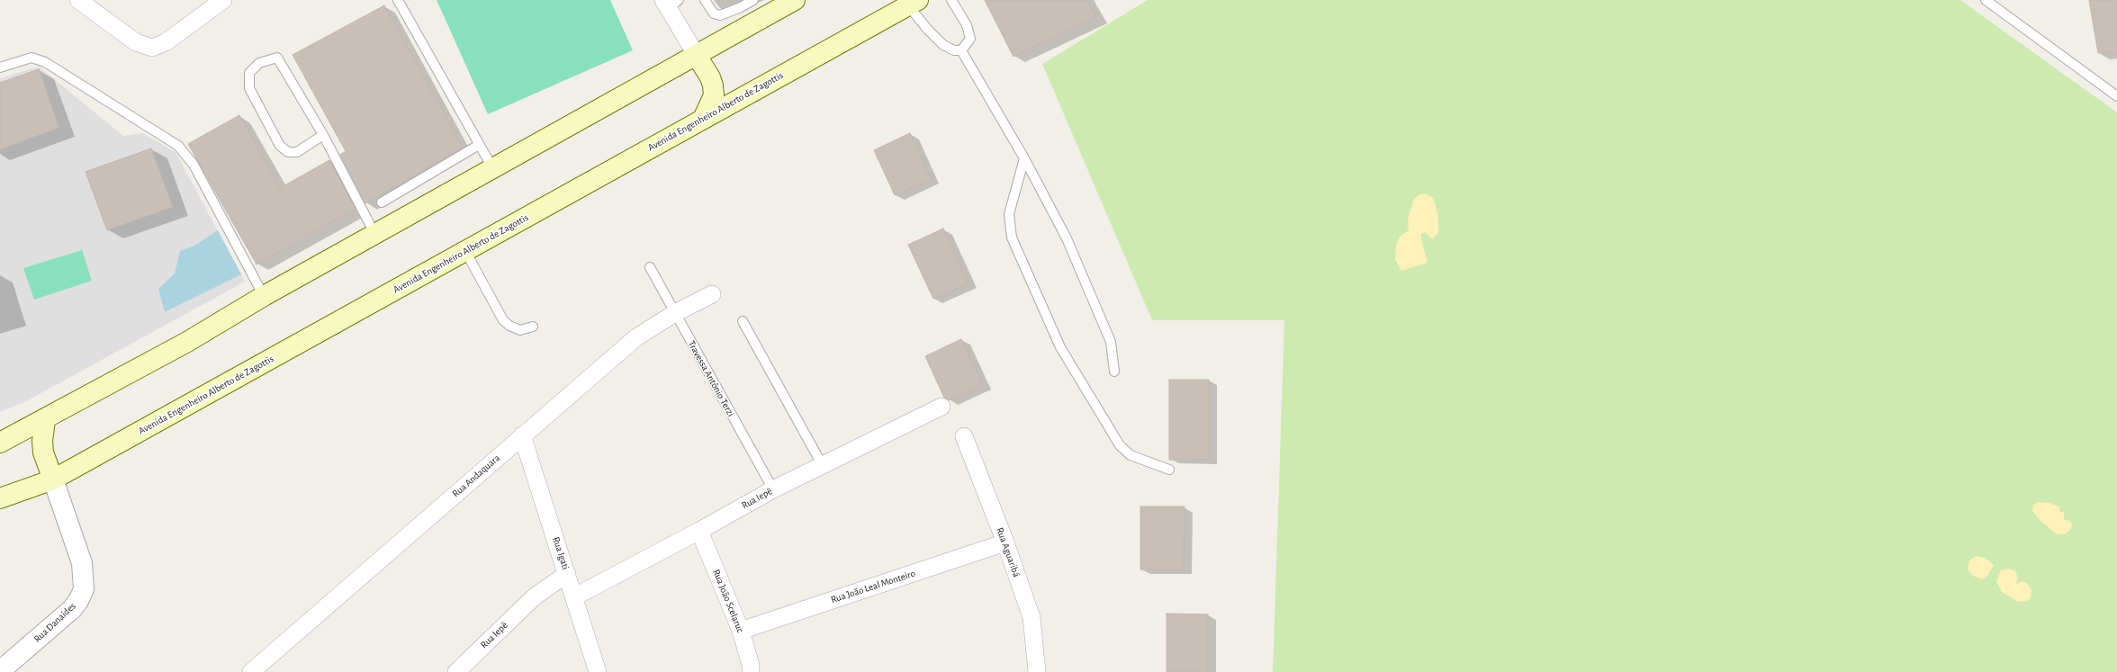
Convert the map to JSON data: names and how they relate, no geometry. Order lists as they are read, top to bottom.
{
  "streets": {
    "main road": ["Avenida Engenheiro Alberto de Zagottis"],
    "street": [
      "Rua Andaquara",
      "Rua Iepê",
      "Rua Aguaribá",
      "Rua Igati",
      "Rua João Leal Monteiro",
      "Rua João Scelaruc",
      "Rua Danaídes"
    ],
    "lane": ["Travessa Antônio Terzi"]
  },
  "crossings": [
    ["Avenida Engenheiro Alberto de Zagottis", "Rua Danaídes"],
    ["Travessa Antônio Terzi", "Rua Andaquara"],
    ["Travessa Antônio Terzi", "Rua Iepê"],
    ["Rua Andaquara", "Rua Igati"],
    ["Rua Iepê", "Rua Igati"],
    ["Rua Iepê", "Rua João Scelaruc"],
    ["Rua Aguaribá", "Rua João Leal Monteiro"],
    ["Rua João Leal Monteiro", "Rua João Scelaruc"]
  ]
}
